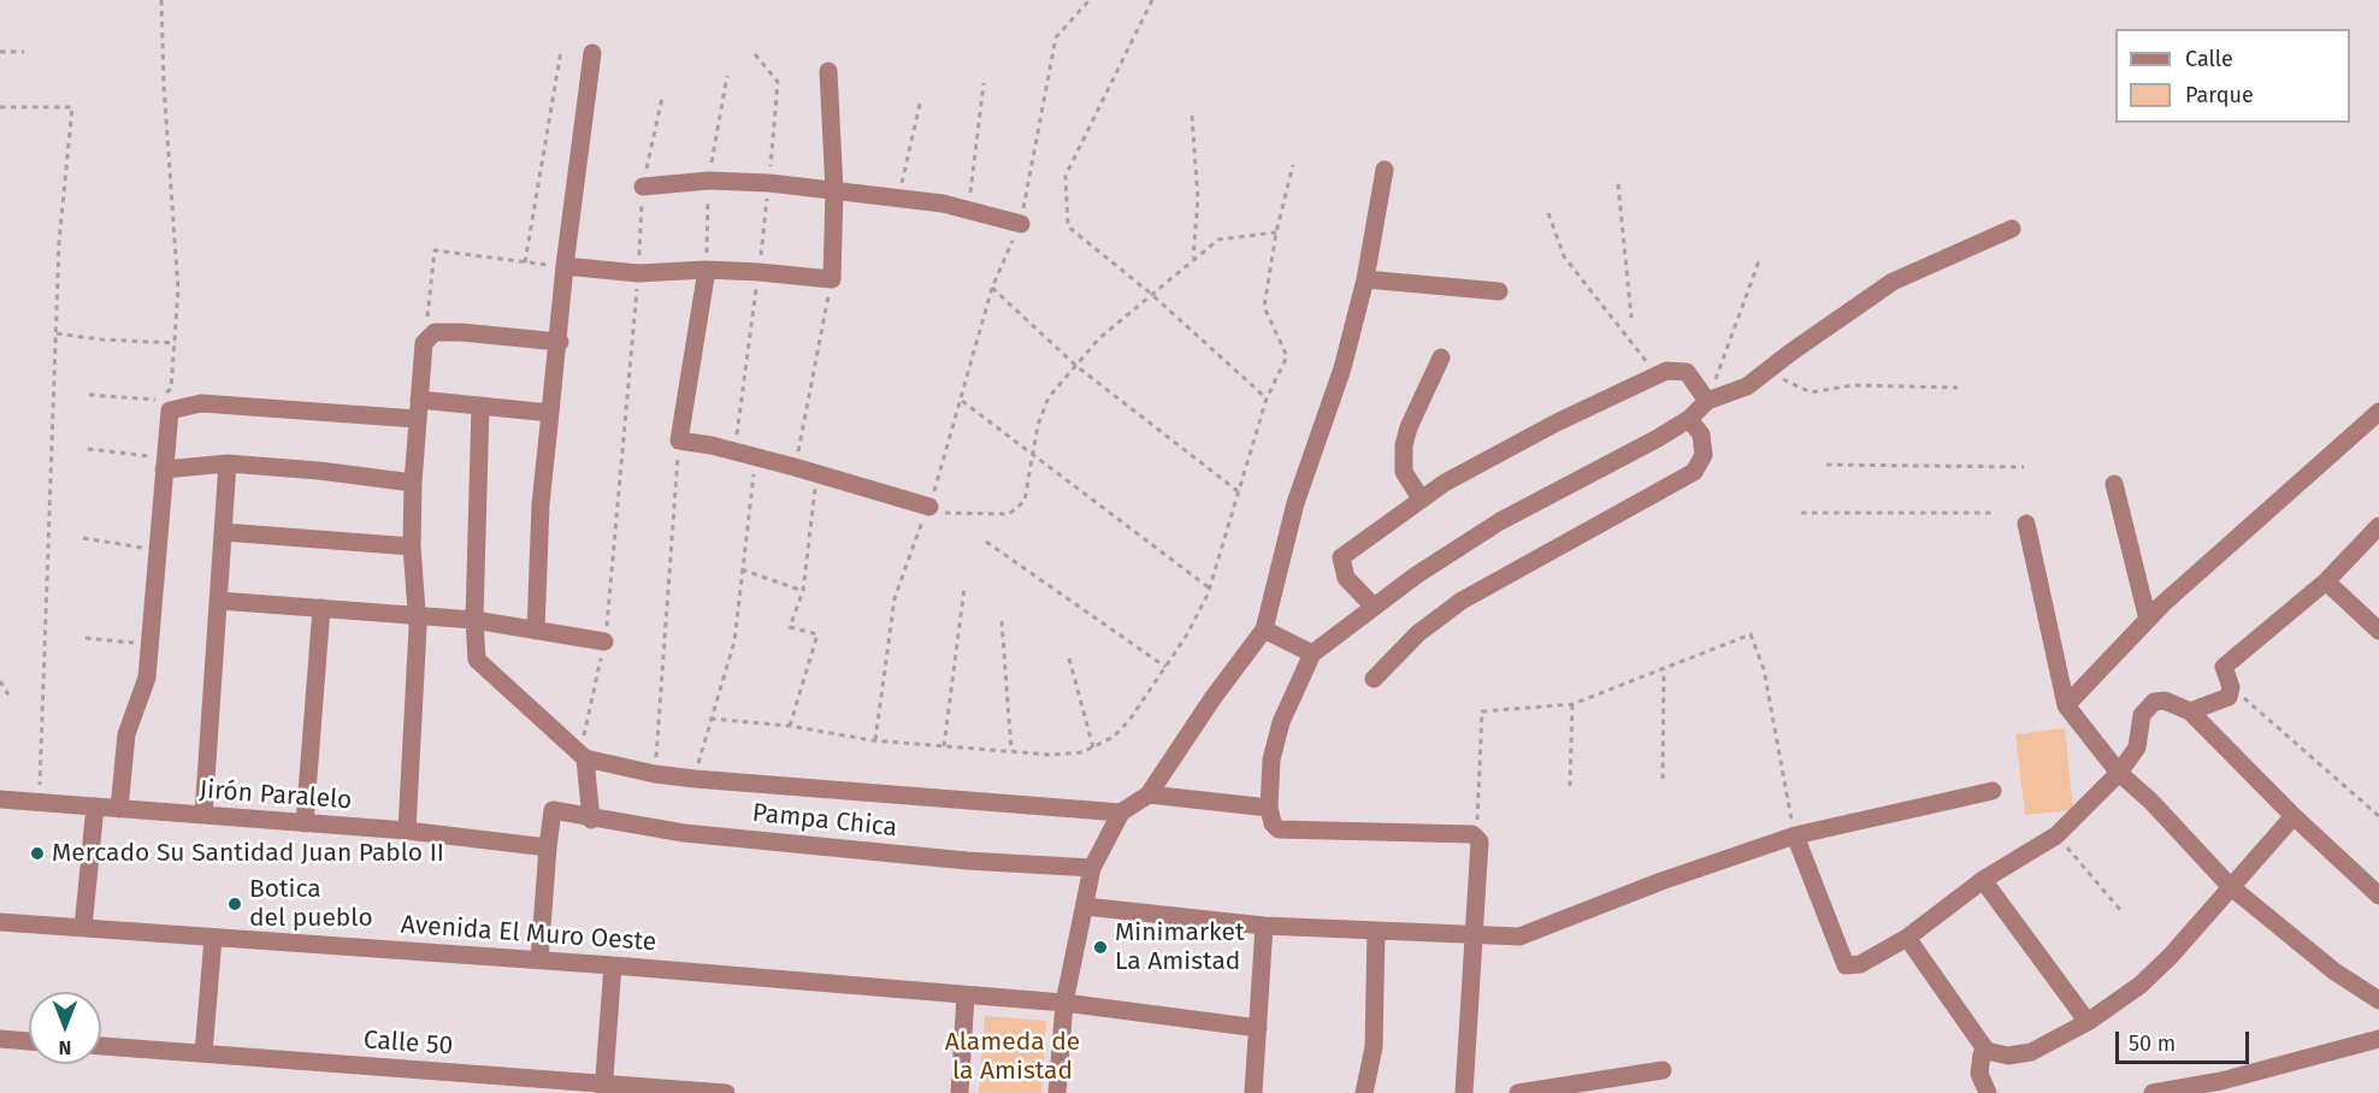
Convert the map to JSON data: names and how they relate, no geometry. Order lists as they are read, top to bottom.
{
  "streets": {
    "street": [
      "Jirón Paralelo",
      "Pampa Chica",
      "Avenida El Muro Oeste",
      "Calle 50"
    ]
  },
  "crossings": [
    ["Jirón Paralelo", "Pampa Chica"]
  ],
  "parks": ["Alameda de la Amistad"],
  "places": ["Mercado Su Santidad Juan Pablo II", "Botica del pueblo", "Minimarket La Amistad"],
  "legend": ["Calle", "Parque"],
  "scale_bar": "50 m",
  "north": "bottom"
}
